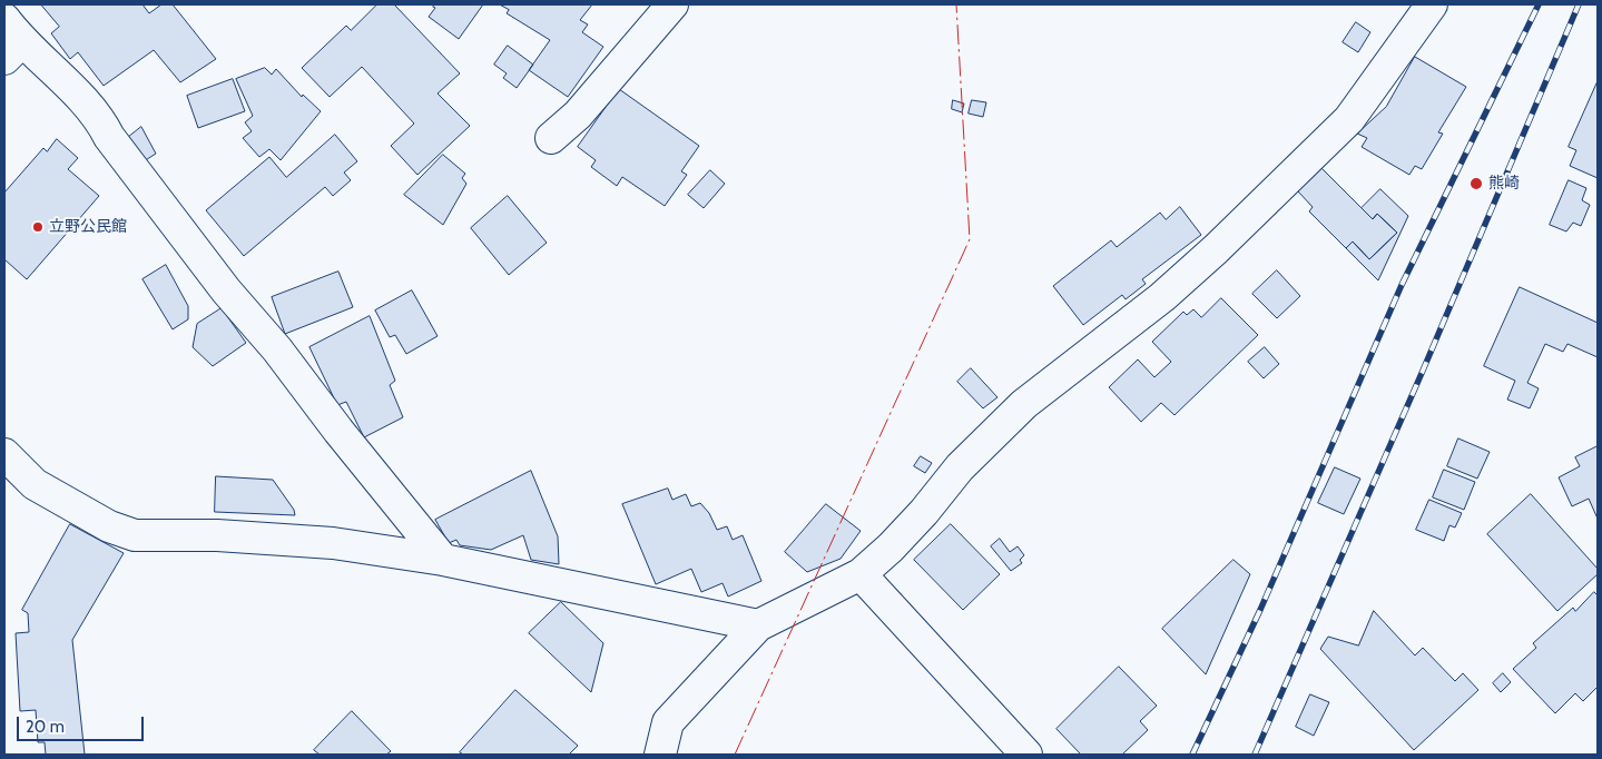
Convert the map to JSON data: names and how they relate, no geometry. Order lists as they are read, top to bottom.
{
  "places": ["熊崎", "立野公民館"],
  "scale_bar": "20 m"
}
